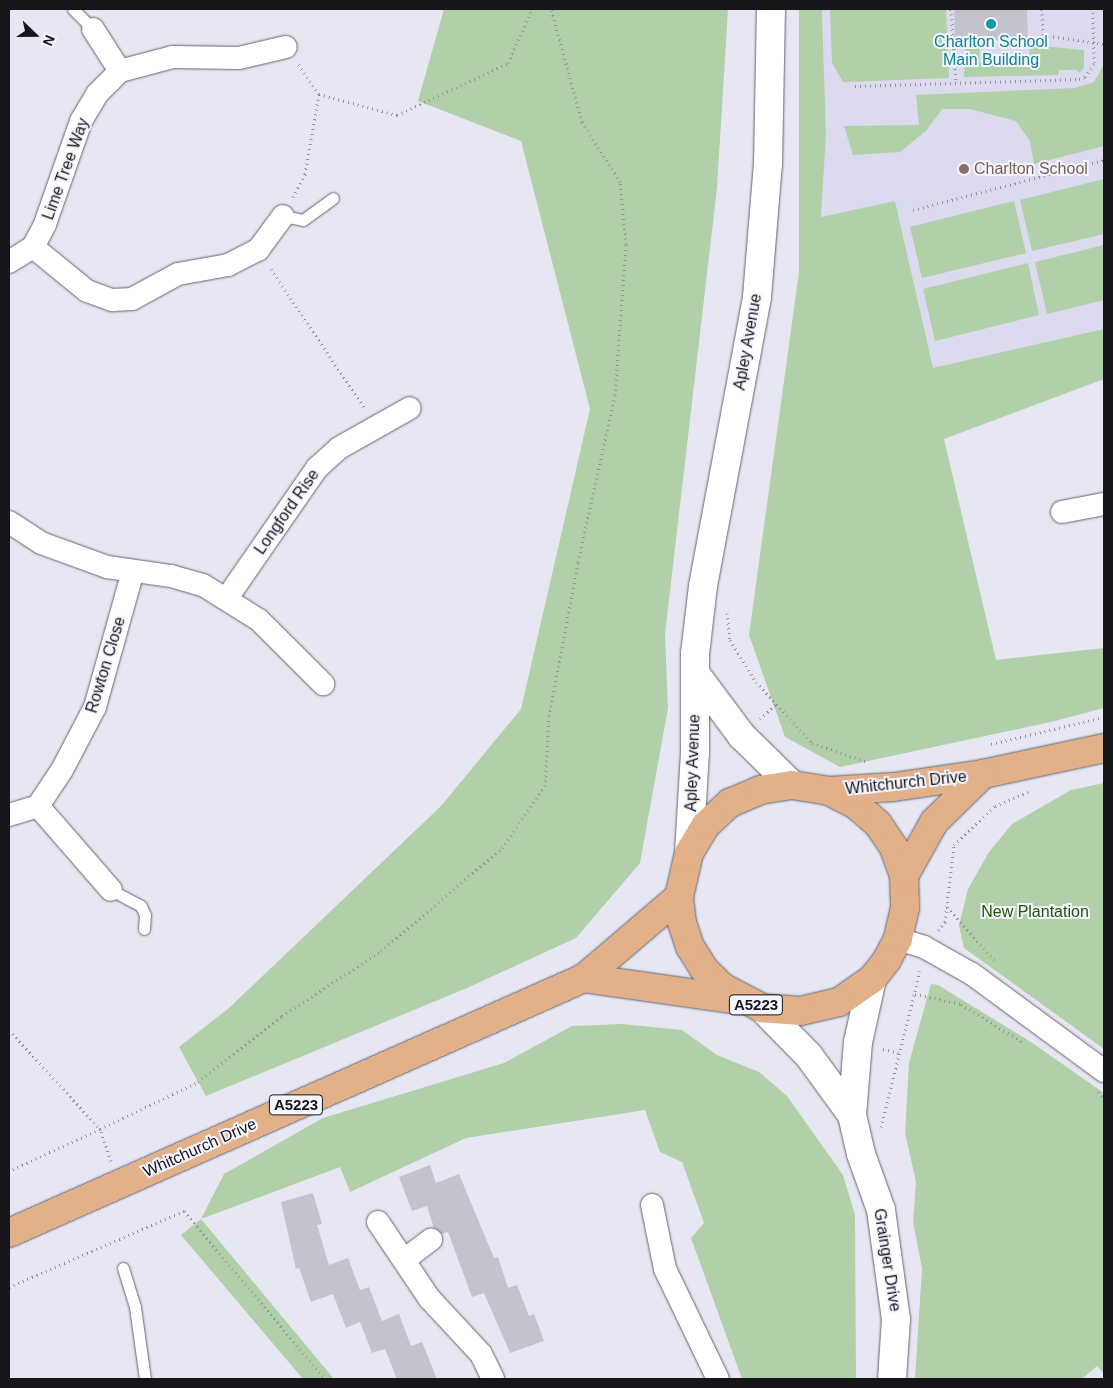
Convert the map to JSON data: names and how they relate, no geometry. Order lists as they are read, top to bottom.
{
  "streets": {
    "main road": ["Whitchurch Drive", "A5223"],
    "street": [
      "Lime Tree Way",
      "Apley Avenue",
      "Longford Rise",
      "Rowton Close",
      "Grainger Drive"
    ]
  },
  "crossings": [
    ["Apley Avenue", "Whitchurch Drive"],
    ["Whitchurch Drive", "Grainger Drive"]
  ],
  "parks": ["New Plantation"],
  "places": ["Charlton School Main Building", "Charlton School"],
  "north": "right"
}
